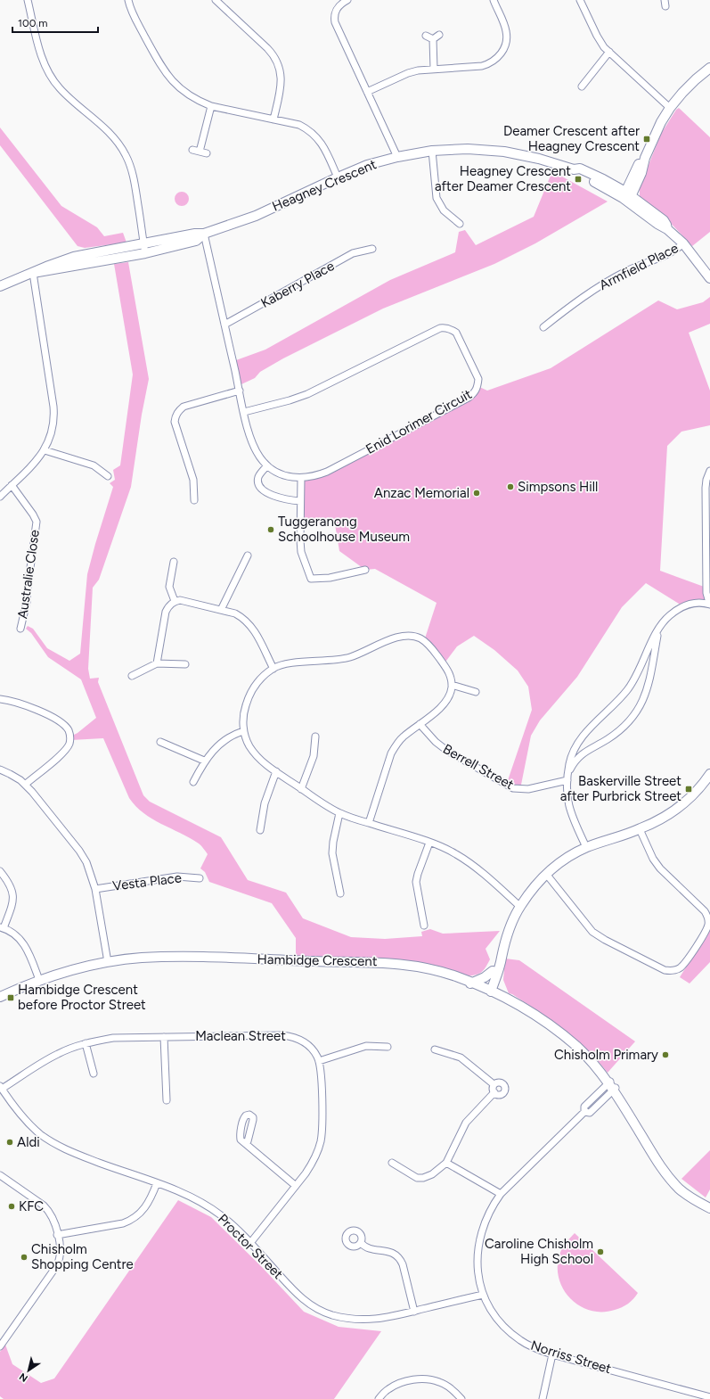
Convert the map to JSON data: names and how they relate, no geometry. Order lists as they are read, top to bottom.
{
  "streets": {
    "street": [
      "Heagney Crescent",
      "Armfield Place",
      "Kaberry Place",
      "Enid Lorimer Circuit",
      "Australie Close",
      "Berrell Street",
      "Vesta Place",
      "Hambidge Crescent",
      "Maclean Street",
      "Proctor Street",
      "Norriss Street"
    ]
  },
  "crossings": [
    ["Heagney Crescent", "Armfield Place"],
    ["Heagney Crescent", "Enid Lorimer Circuit"],
    ["Kaberry Place", "Enid Lorimer Circuit"],
    ["Hambidge Crescent", "Norriss Street"],
    ["Maclean Street", "Proctor Street"],
    ["Proctor Street", "Norriss Street"]
  ],
  "places": {
    "transit": [
      "Deamer Crescent after Heagney Crescent",
      "Heagney Crescent after Deamer Crescent",
      "Baskerville Street after Purbrick Street",
      "Hambidge Crescent before Proctor Street"
    ],
    "other": [
      "Simpsons Hill",
      "Anzac Memorial",
      "Tuggeranong Schoolhouse Museum",
      "Chisholm Primary",
      "Aldi",
      "KFC",
      "Caroline Chisholm High School",
      "Chisholm Shopping Centre"
    ]
  },
  "scale_bar": "100 m",
  "north": "bottom left"
}
